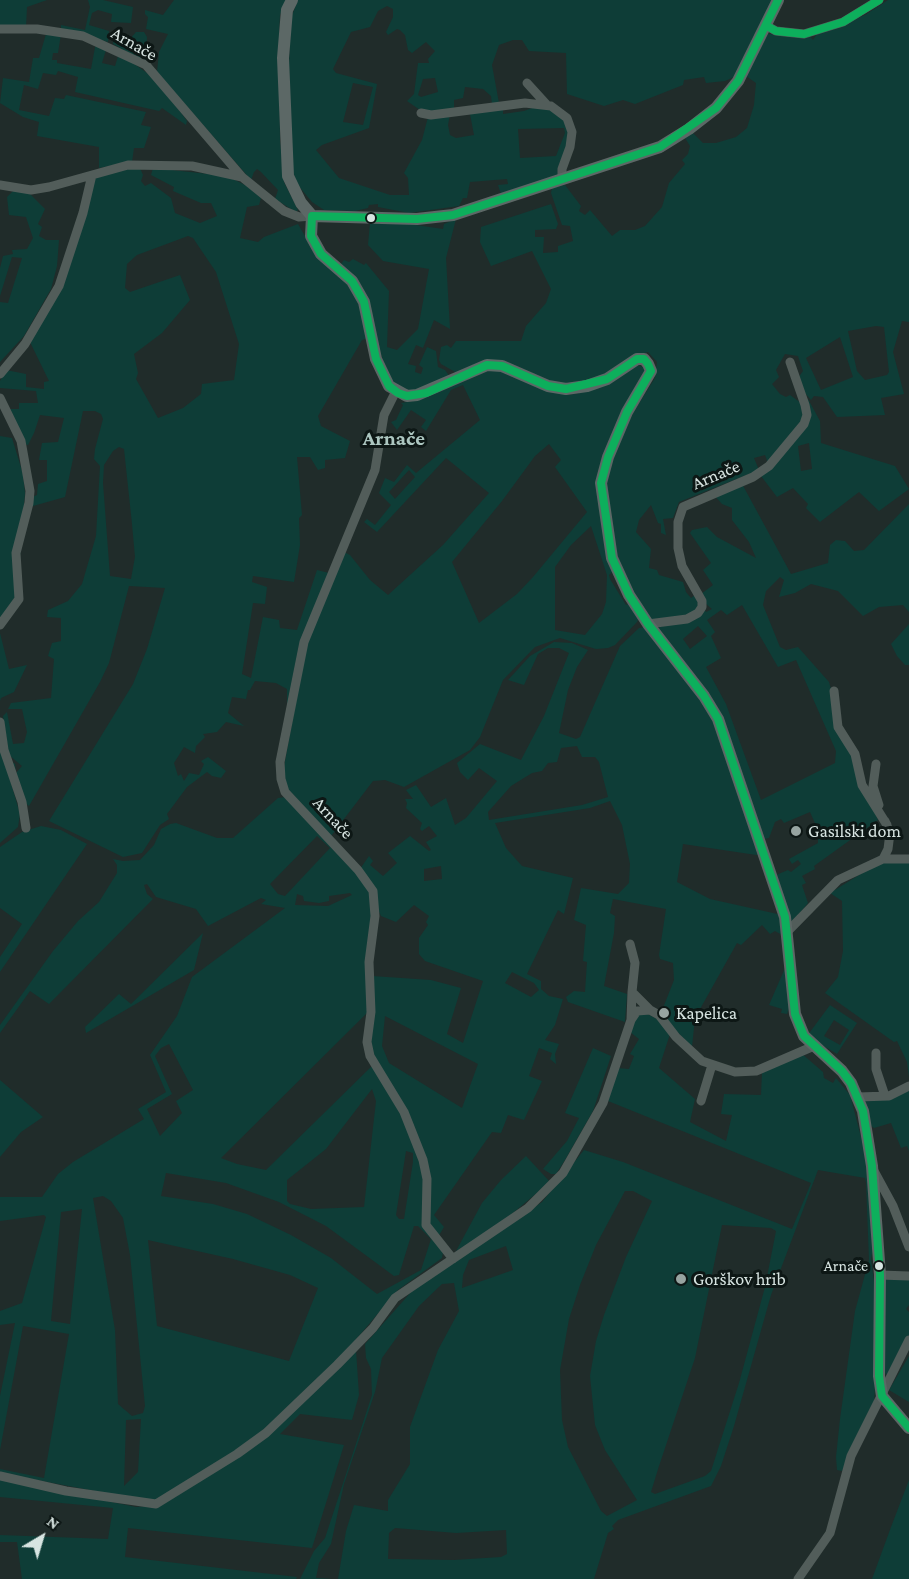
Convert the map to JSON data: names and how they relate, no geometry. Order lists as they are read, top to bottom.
{
  "streets": {
    "street": ["Arnače"]
  },
  "districts": ["Arnače"],
  "places": [
    "Gasilski dom",
    "Kapelica",
    "Arnače",
    "Gorškov hrib"
  ],
  "north": "top right"
}
